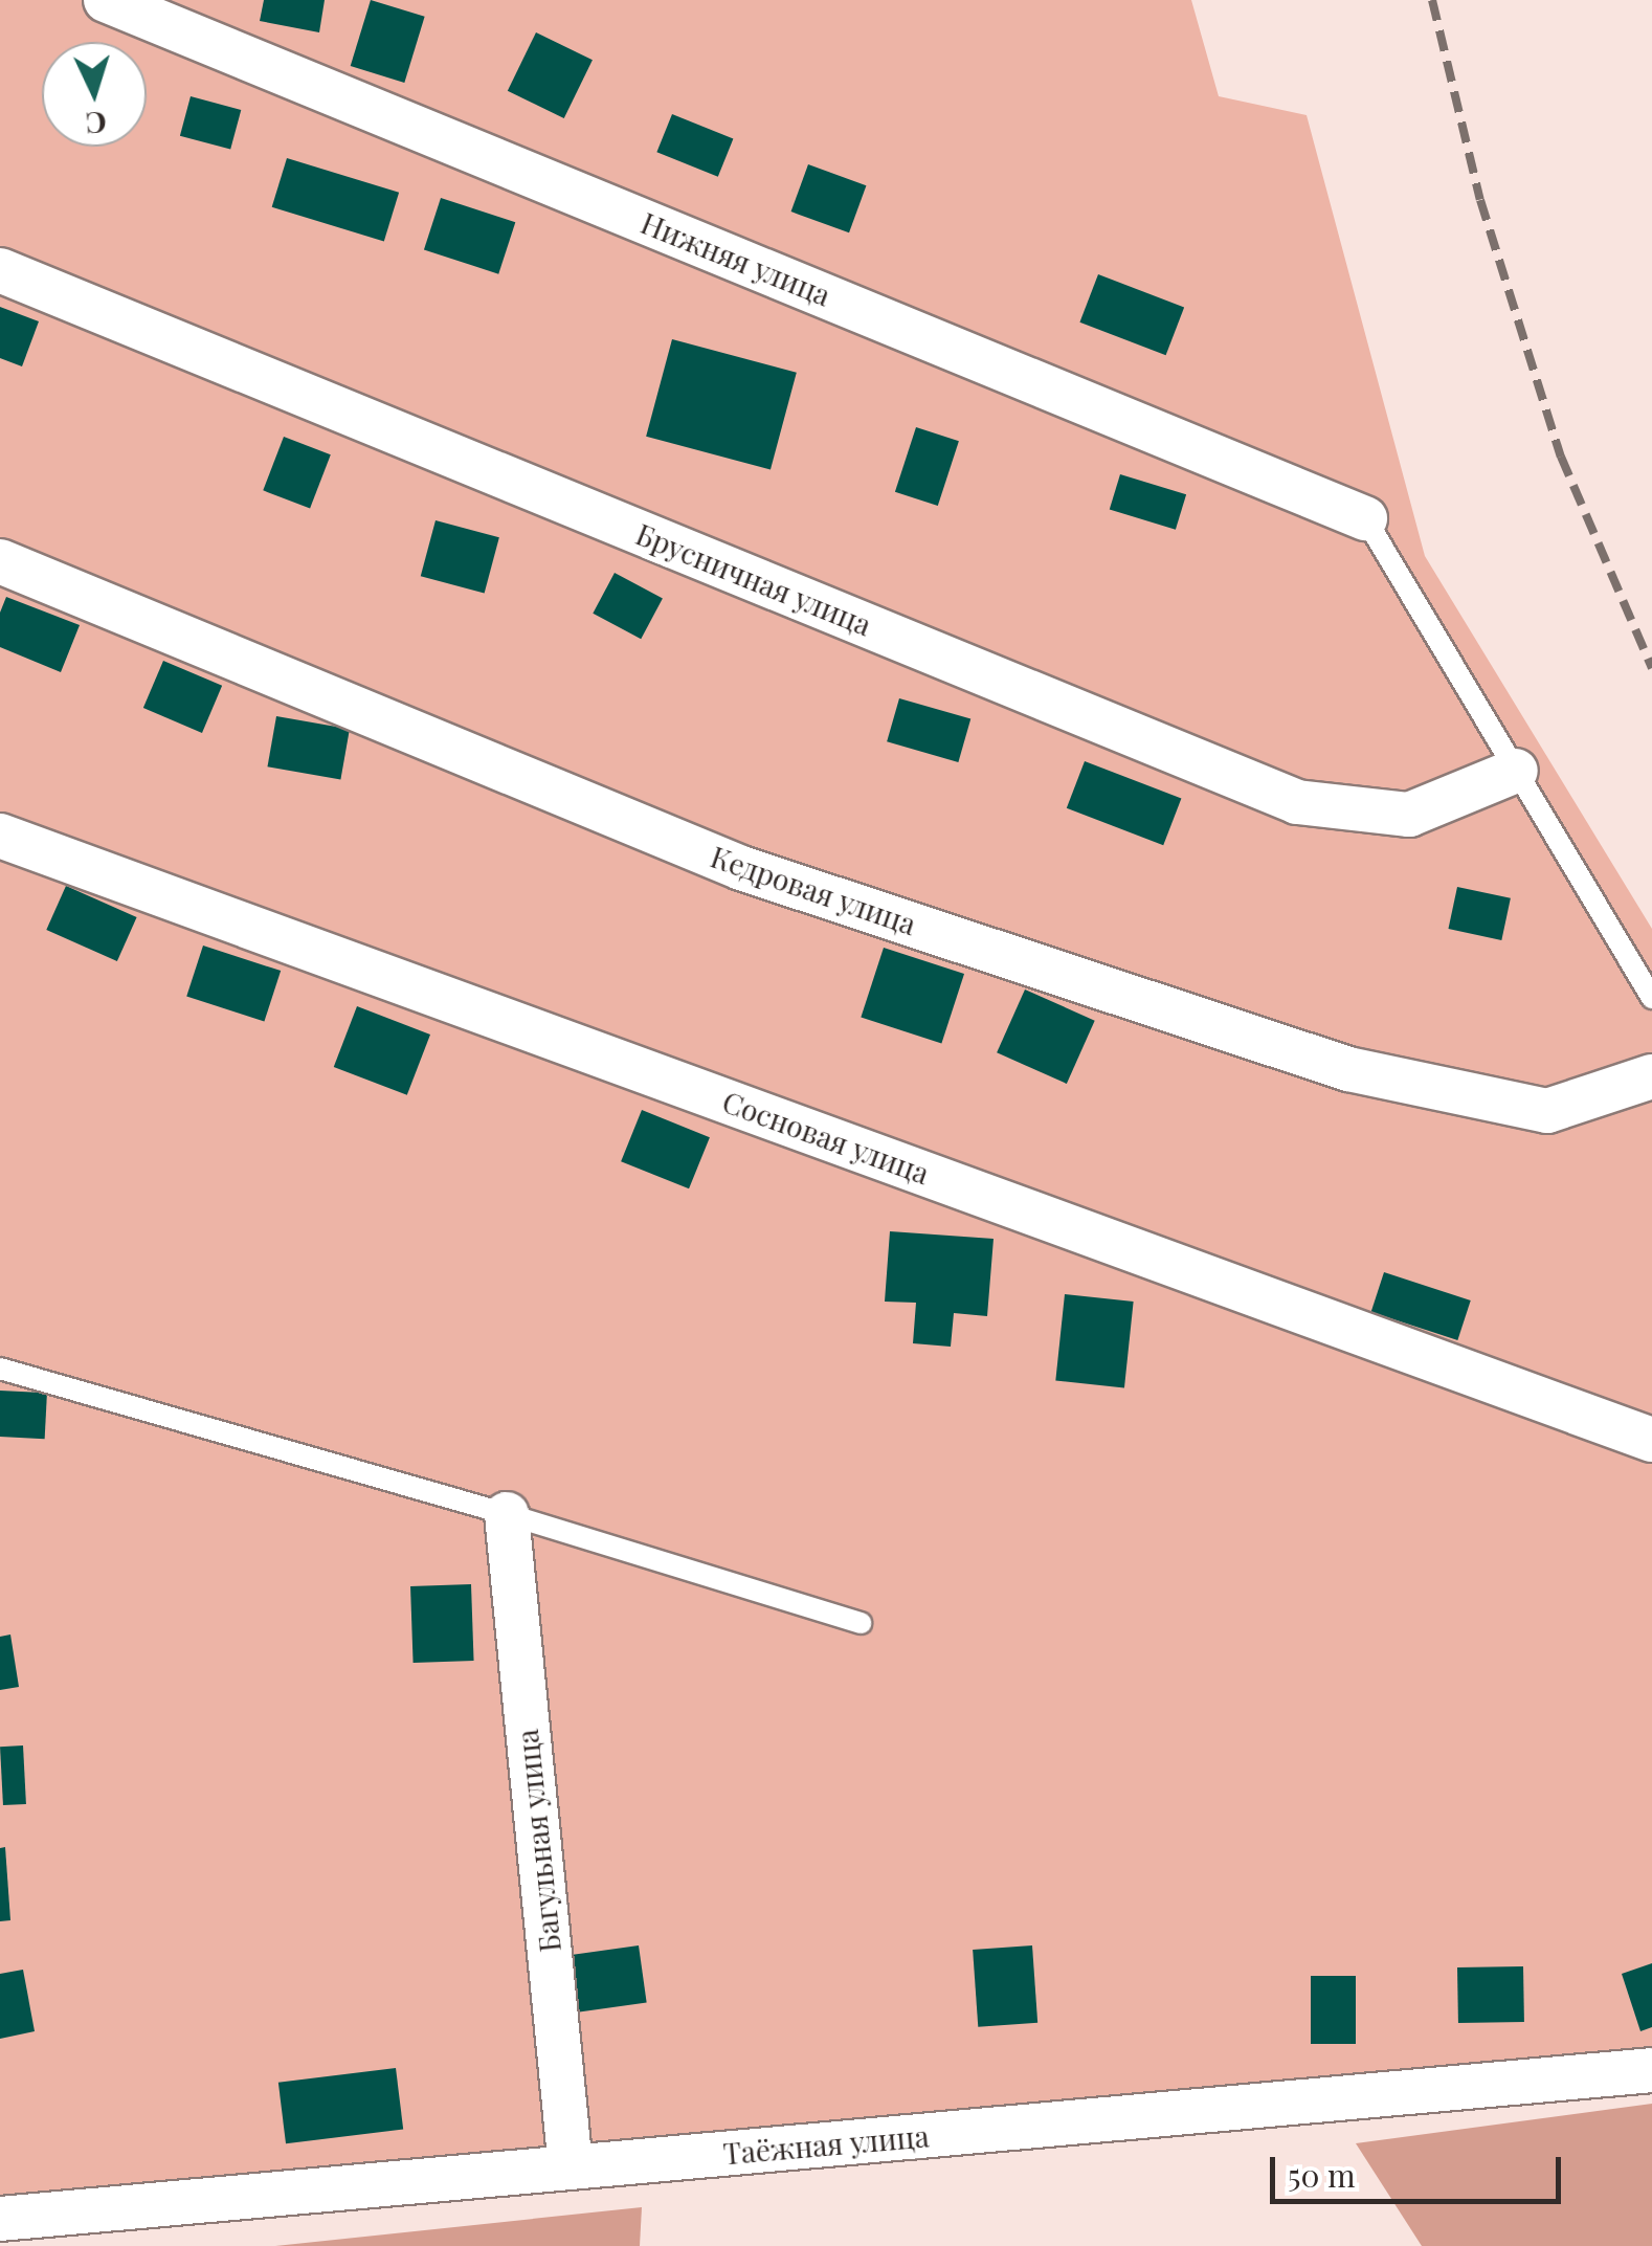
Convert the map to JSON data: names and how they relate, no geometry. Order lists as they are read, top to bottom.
{
  "streets": {
    "street": [
      "Нижняя улица",
      "Брусничная улица",
      "Кедровая улица",
      "Сосновая улица",
      "Багульная улица",
      "Таёжная улица"
    ]
  },
  "crossings": [
    ["Багульная улица", "Таёжная улица"]
  ],
  "scale_bar": "50 m",
  "north": "bottom"
}
